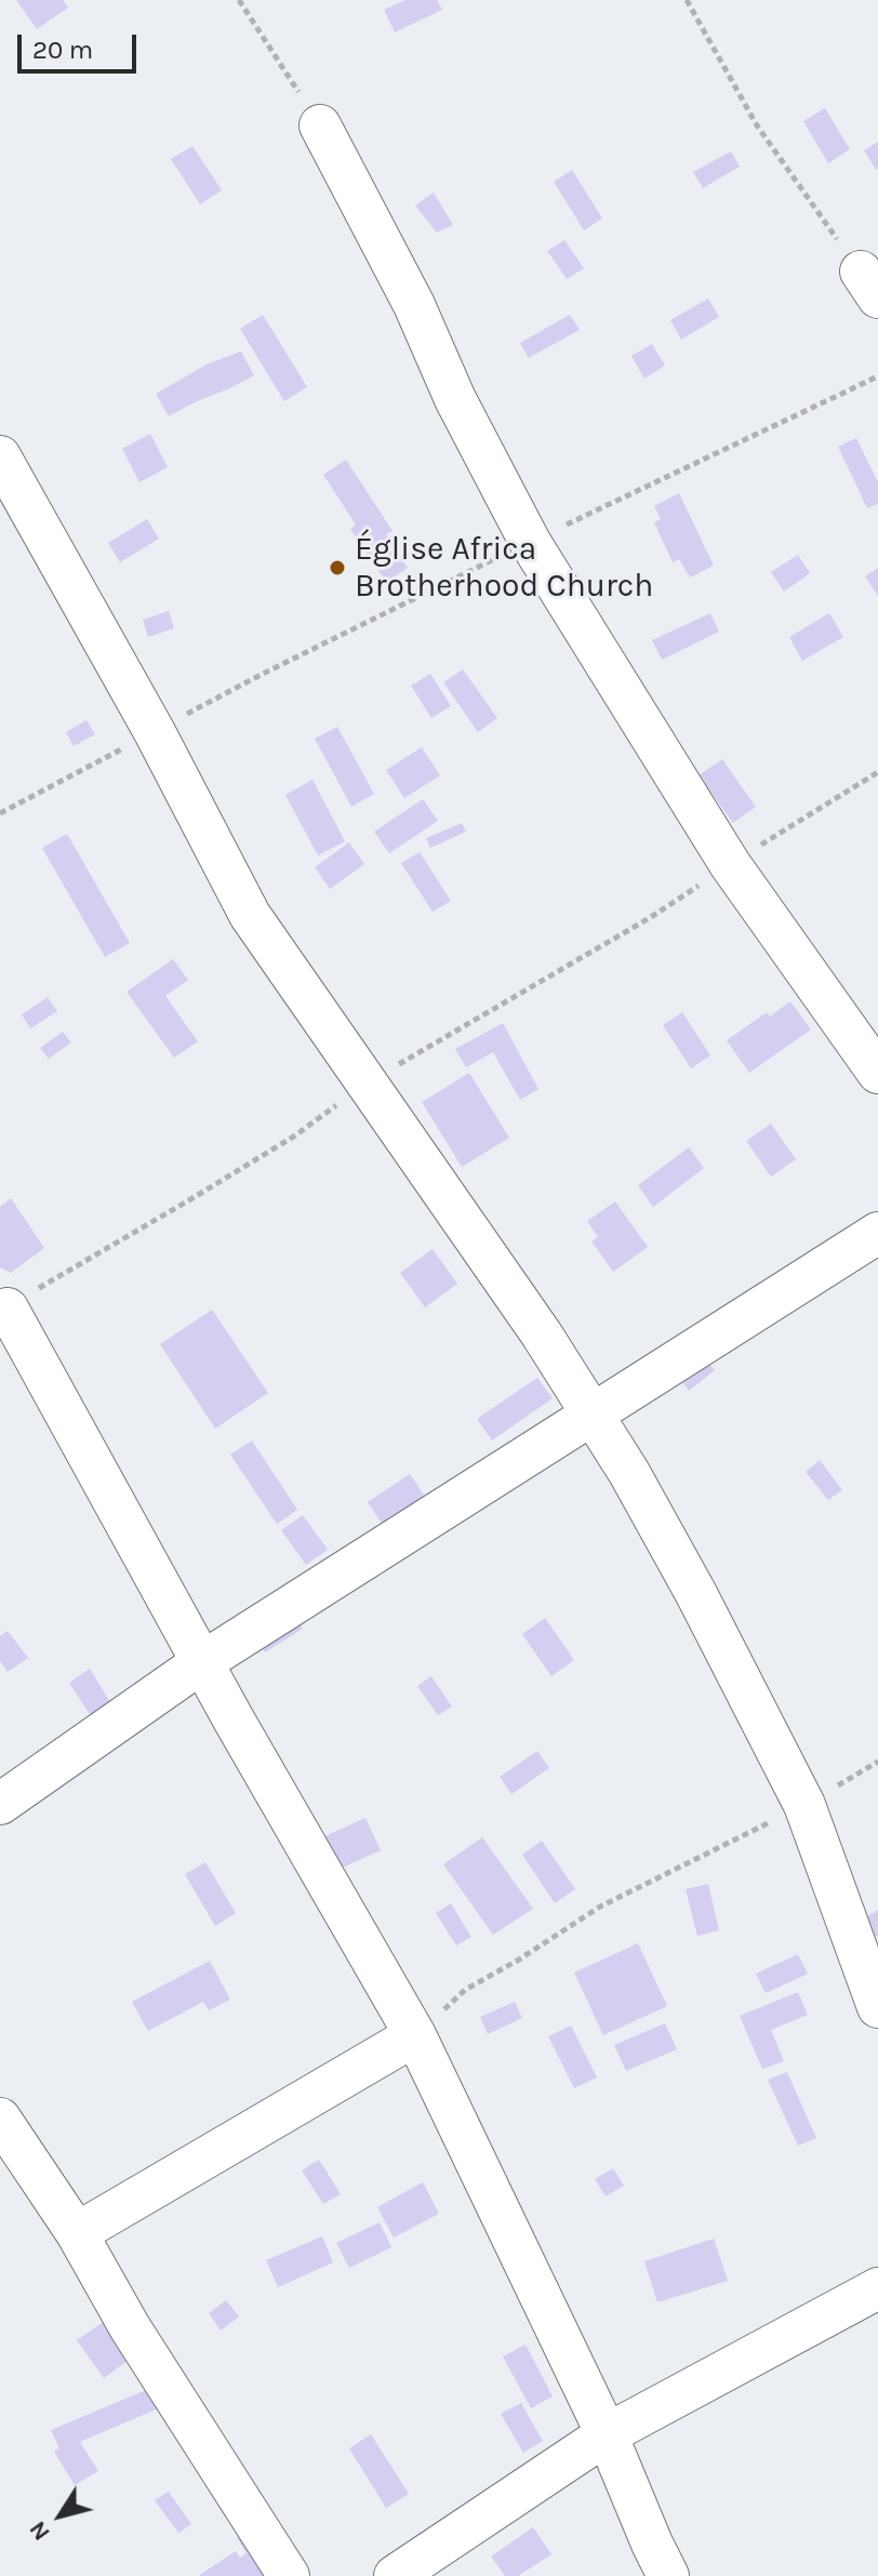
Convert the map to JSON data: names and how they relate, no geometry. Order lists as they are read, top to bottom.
{
  "places": ["Église Africa Brotherhood Church"],
  "scale_bar": "20 m",
  "north": "bottom left"
}
